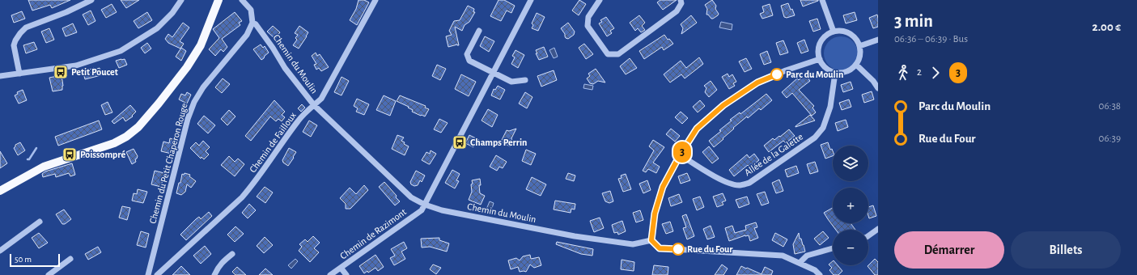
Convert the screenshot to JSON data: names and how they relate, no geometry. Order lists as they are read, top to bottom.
{
  "streets": {
    "street": [
      "Chemin du Moulin",
      "Chemin de Failloux",
      "Allée de la Galette",
      "Chemin du Petit Chaperon Rouge",
      "Chemin de Razimont"
    ]
  },
  "crossings": [
    ["Chemin du Moulin", "Chemin de Failloux"],
    ["Chemin du Moulin", "Chemin du Petit Chaperon Rouge"],
    ["Chemin du Moulin", "Chemin de Razimont"]
  ],
  "places": {
    "bus stop": ["Petit Poucet", "Champs Perrin", "Poissompré"],
    "other": ["Parc du Moulin", "Rue du Four"]
  },
  "lines": ["bus line 3"],
  "scale_bar": "50 m",
  "page": {
    "on_map": "3",
    "heading": ["3 min", "06:36 – 06:39 · Bus", "2.00 €"],
    "legs": ["2", "3"],
    "list": [
      {
        "name": "Parc du Moulin",
        "value": "06:38"
      },
      {
        "name": "Rue du Four",
        "value": "06:39"
      }
    ],
    "map_buttons": ["+", "−"],
    "buttons": ["Démarrer", "Billets"],
    "scale": "50 m"
  }
}
